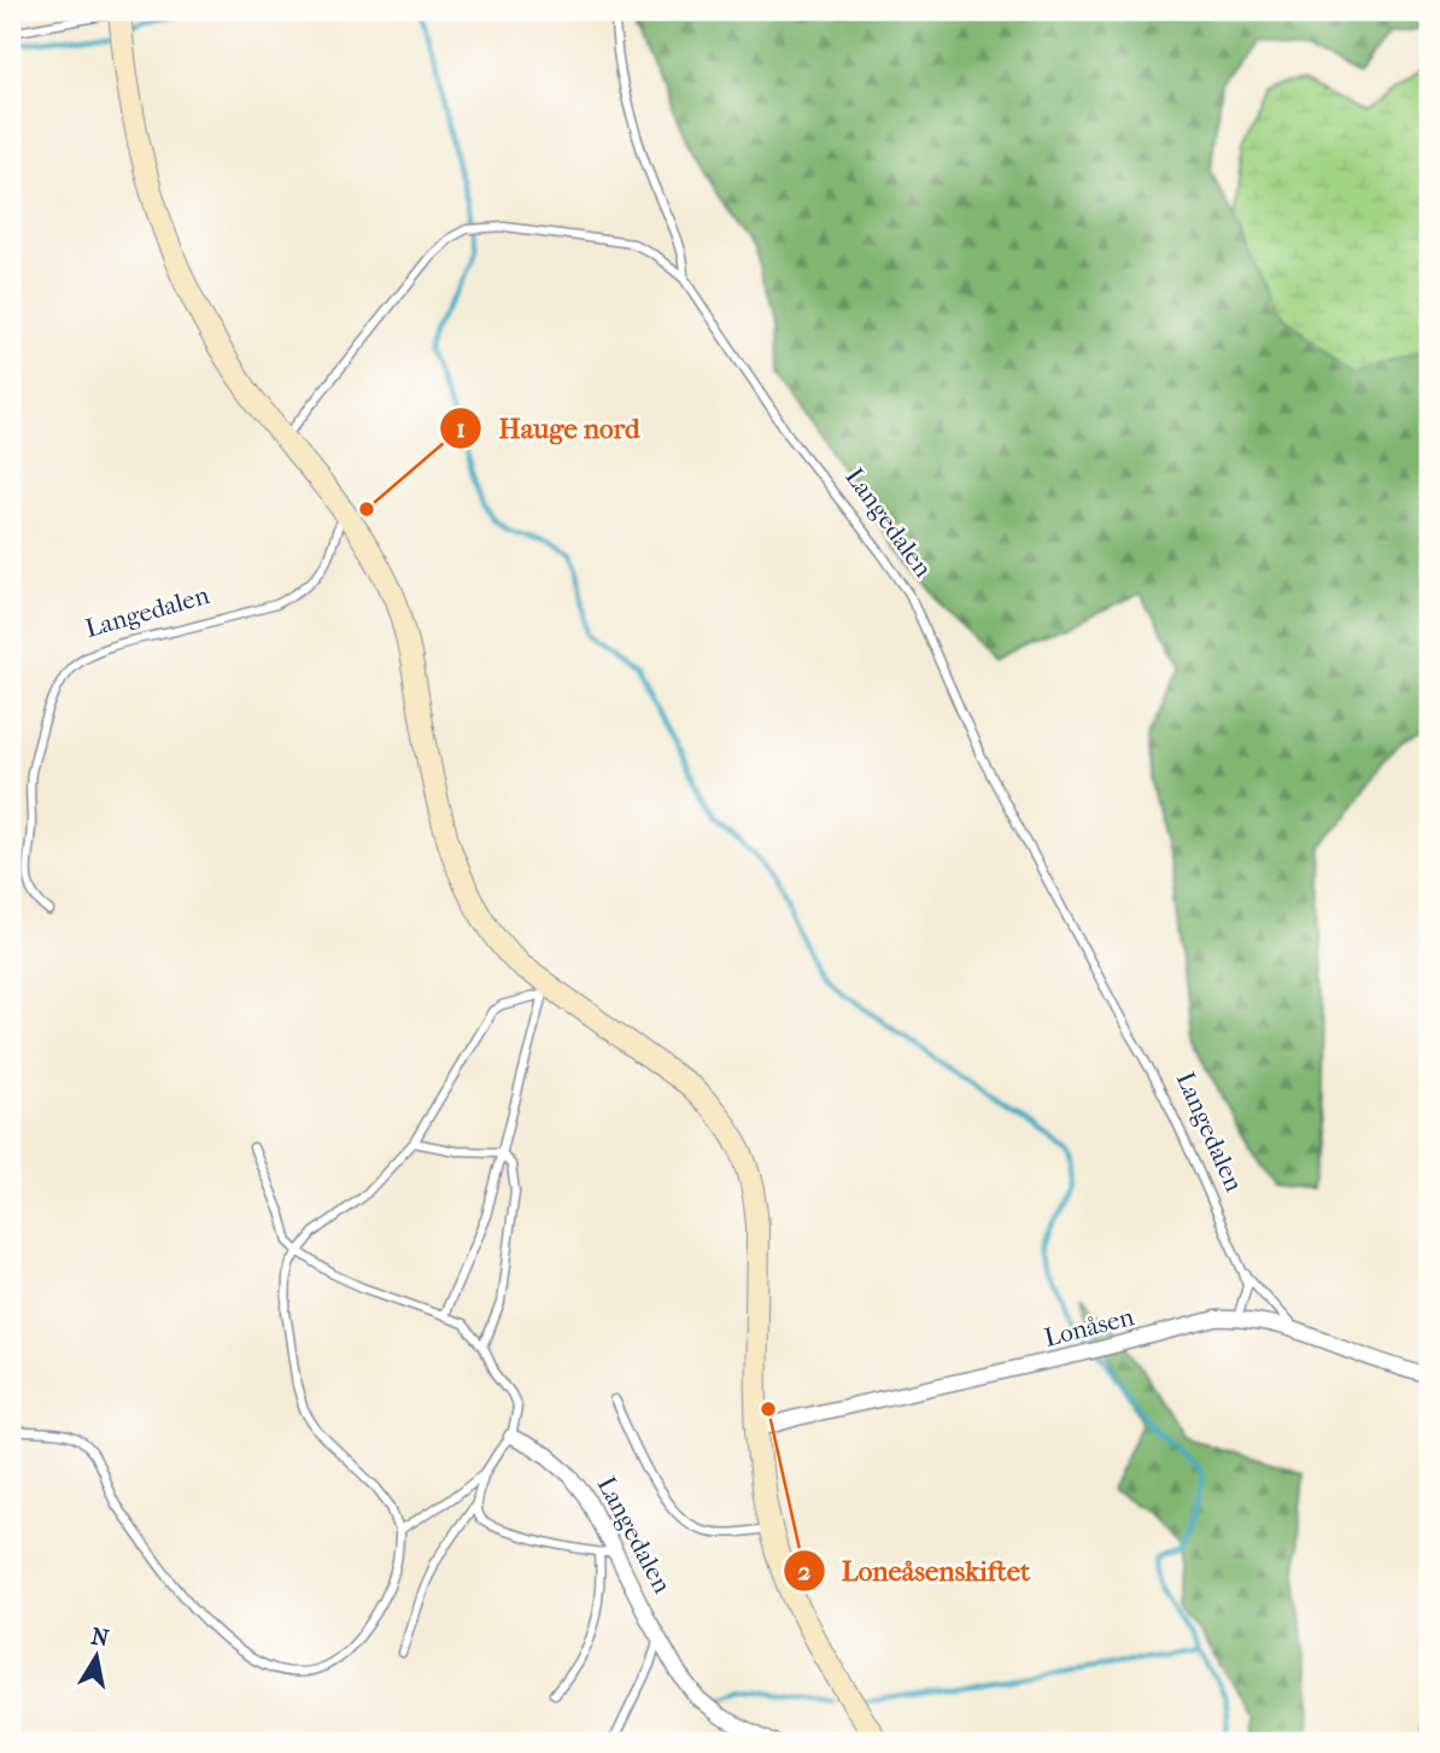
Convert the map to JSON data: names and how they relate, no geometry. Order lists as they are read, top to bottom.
{
  "streets": {
    "street": ["Langedalen", "Lonåsen"]
  },
  "crossings": [
    ["Langedalen", "Lonåsen"]
  ],
  "places": ["Hauge nord", "Loneåsenskiftet"],
  "north": "top"
}
